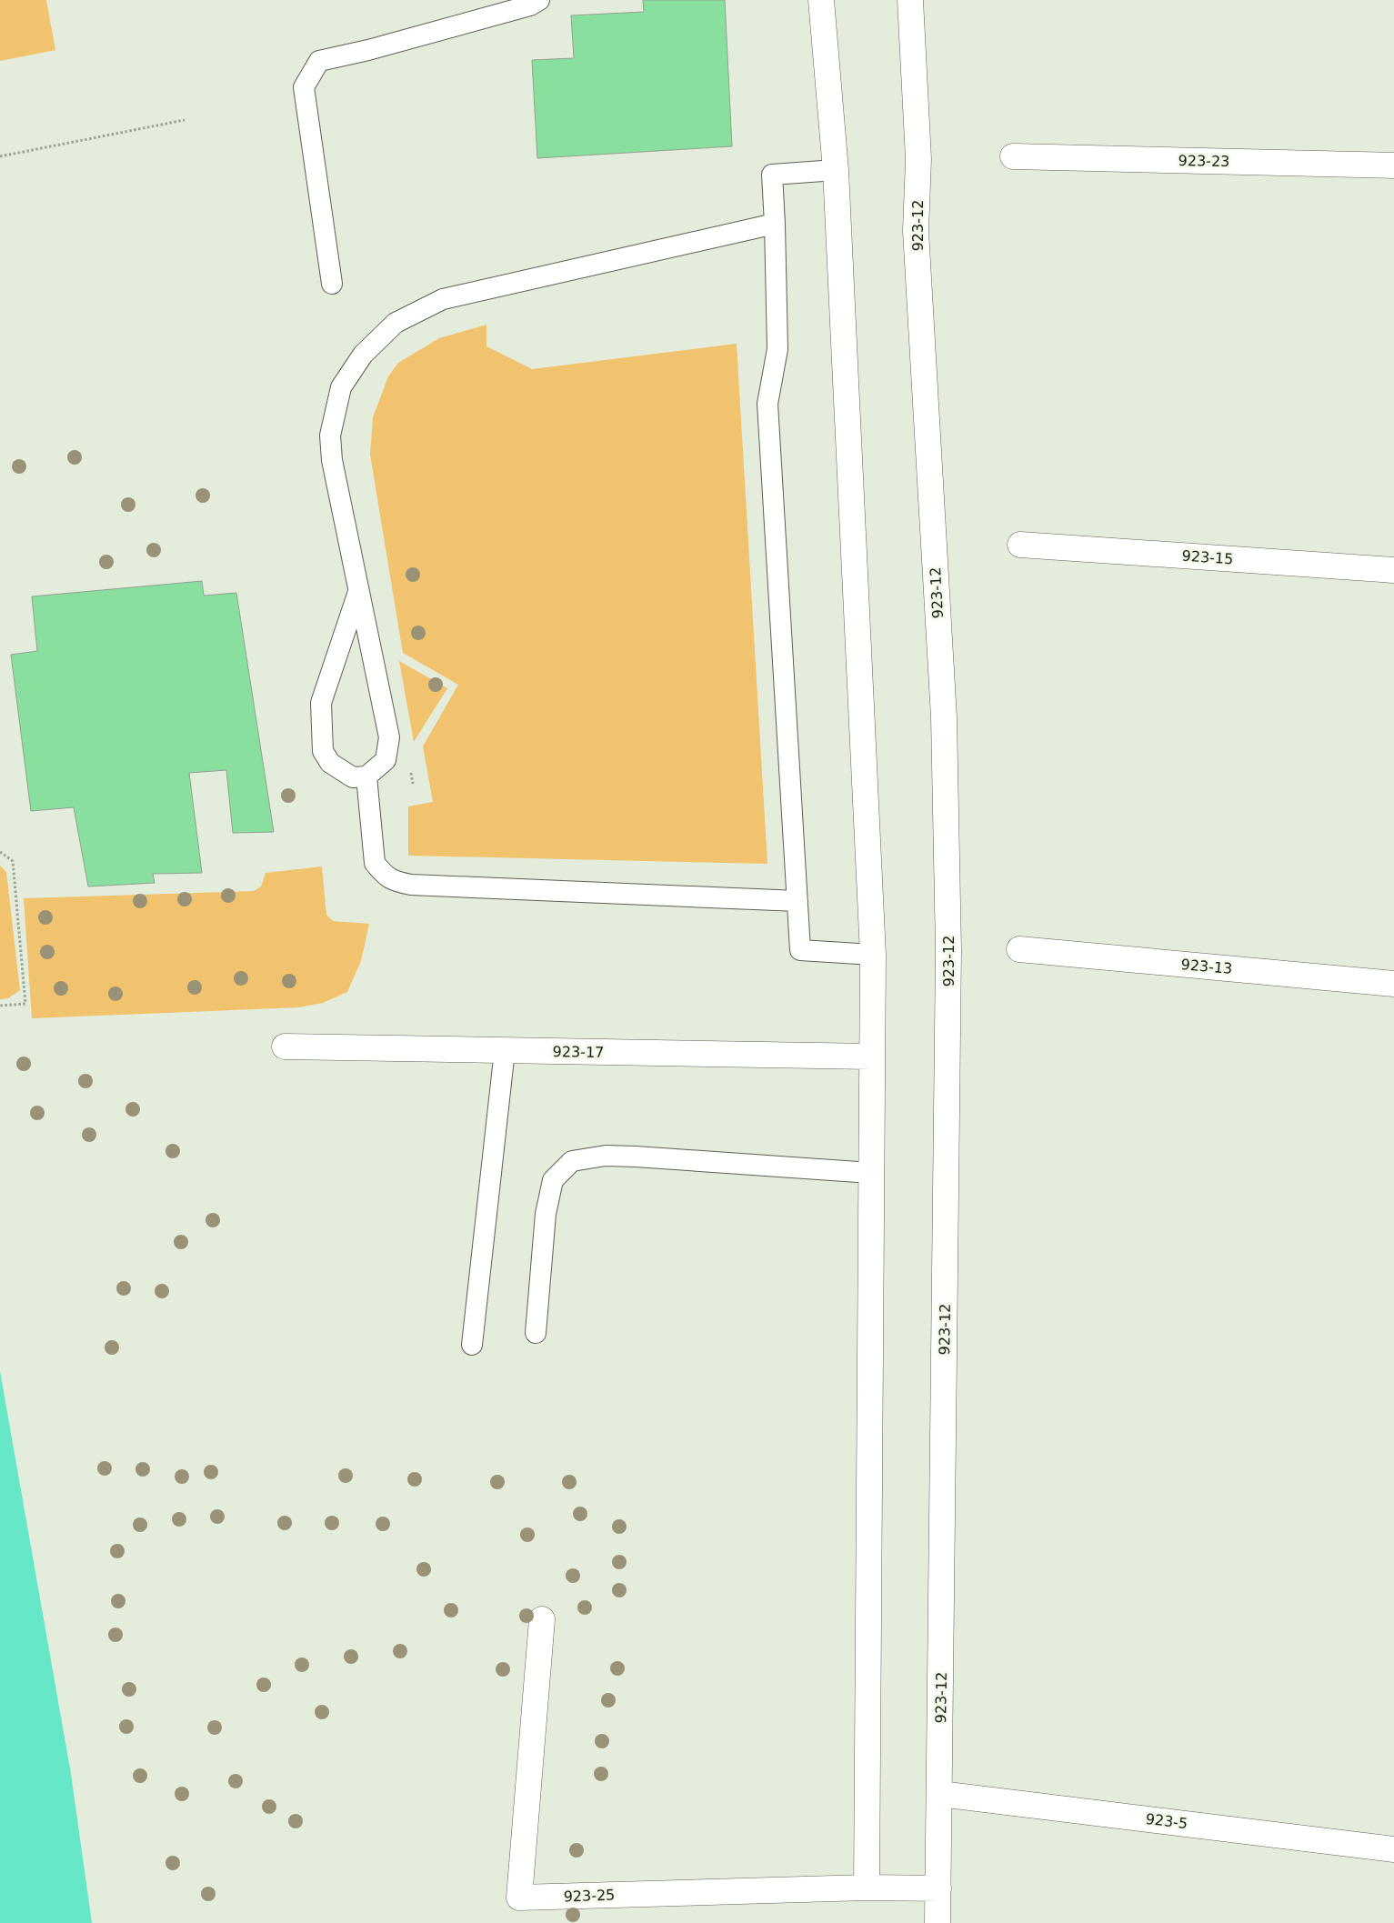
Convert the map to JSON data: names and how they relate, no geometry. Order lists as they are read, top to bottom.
{
  "streets": {
    "street": [
      "923-23",
      "923-12",
      "923-15",
      "923-13",
      "923-17",
      "923-5",
      "923-25"
    ]
  },
  "crossings": [
    ["923-12", "923-5"],
    ["923-12", "923-25"]
  ]
}
